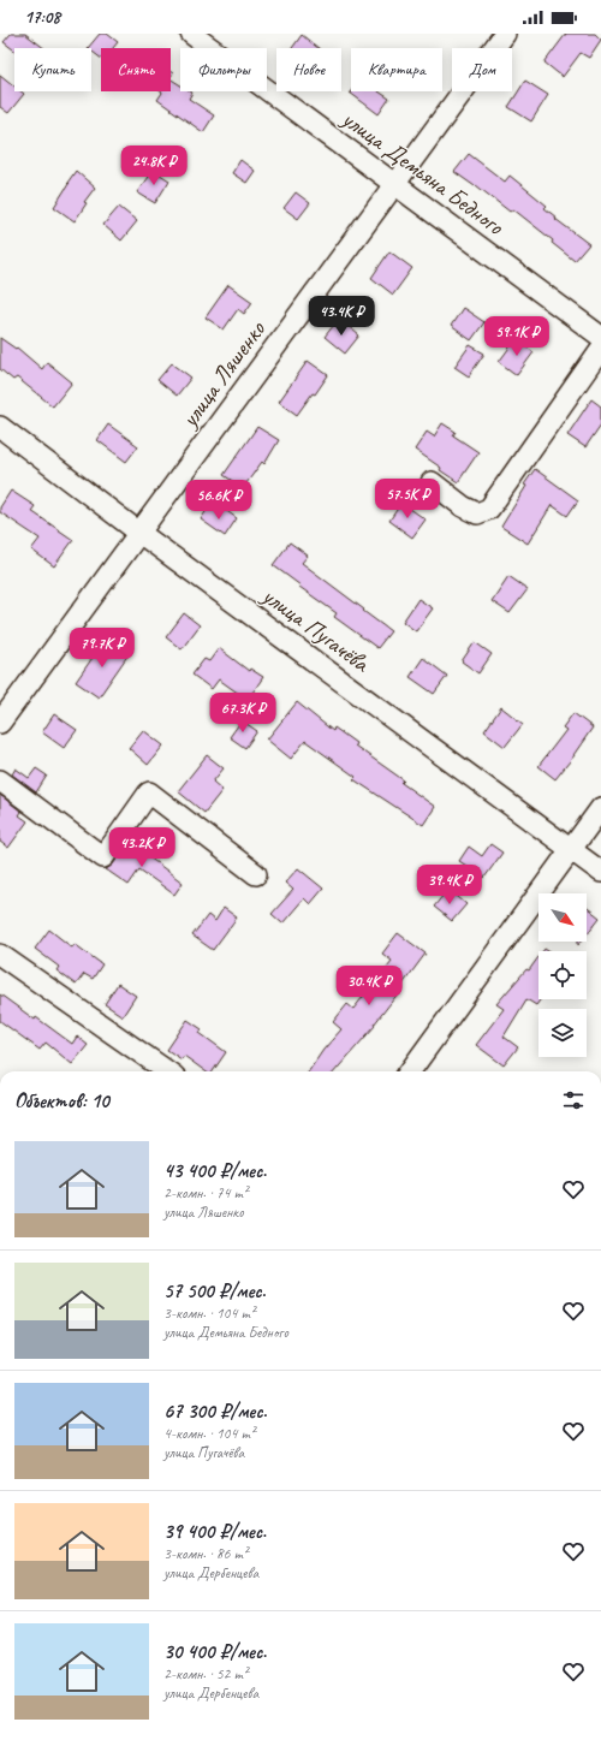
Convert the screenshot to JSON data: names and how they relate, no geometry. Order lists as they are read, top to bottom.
{
  "streets": {
    "street": ["улица Демьяна Бедного", "улица Ляшенко", "улица Пугачёва"]
  },
  "crossings": [
    ["улица Демьяна Бедного", "улица Ляшенко"],
    ["улица Ляшенко", "улица Пугачёва"]
  ],
  "north": "bottom right",
  "page": {
    "status": "17:08",
    "chip": [
      "Купить",
      "Снять",
      "Фильтры",
      "Новое",
      "Квартира",
      "Дом"
    ],
    "price": [
      "24.8K ₽",
      "43.4K ₽",
      "59.1K ₽",
      "57.5K ₽",
      "56.6K ₽",
      "79.7K ₽",
      "67.3K ₽",
      "43.2K ₽",
      "39.4K ₽",
      "30.4K ₽"
    ],
    "heading": "Объектов: 10",
    "list": [
      {
        "name": "43 400 ₽/мес.",
        "note": "2-комн. · 74 m² · улица Ляшенко"
      },
      {
        "name": "57 500 ₽/мес.",
        "note": "3-комн. · 104 m² · улица Демьяна Бедного"
      },
      {
        "name": "67 300 ₽/мес.",
        "note": "4-комн. · 104 m² · улица Пугачёва"
      },
      {
        "name": "39 400 ₽/мес.",
        "note": "3-комн. · 86 m² · улица Дербенцева"
      },
      {
        "name": "30 400 ₽/мес.",
        "note": "2-комн. · 52 m² · улица Дербенцева"
      }
    ]
  }
}
